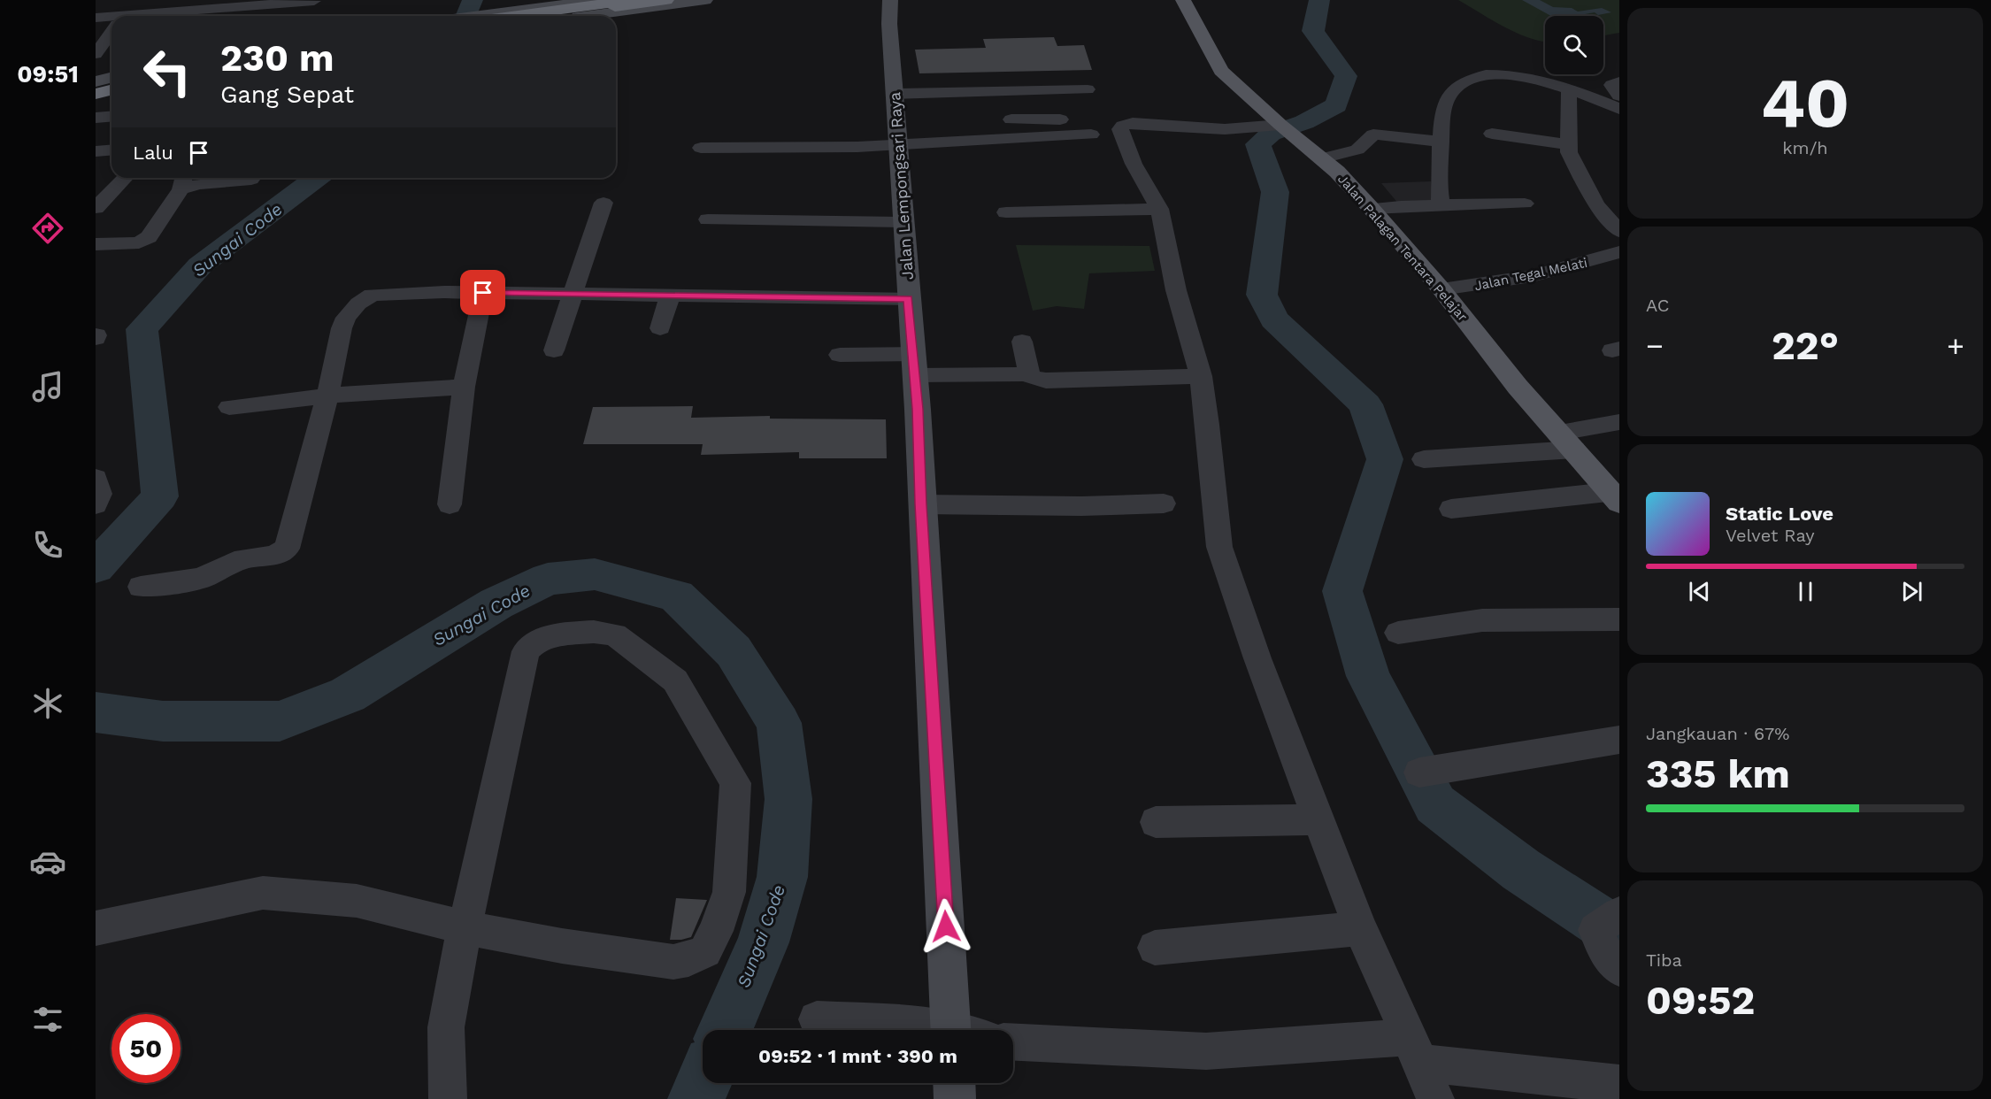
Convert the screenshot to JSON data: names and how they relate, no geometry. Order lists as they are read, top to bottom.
{
  "streets": {
    "main road": ["Jalan Lempongsari Raya", "Jalan Palagan Tentara Pelajar"],
    "street": ["Jalan Tegal Melati"]
  },
  "crossings": [
    ["Jalan Palagan Tentara Pelajar", "Jalan Tegal Melati"]
  ],
  "water": ["Sungai Code"],
  "page": {
    "tabs": "09:51",
    "tile": [
      ["40", "km/h"],
      "AC",
      ["Jangkauan · 67%", "335 km"],
      ["Tiba", "09:52"]
    ],
    "turn": ["230 m", "Gang Sepat"],
    "then": "Lalu",
    "heat": ["−", "22°", "+"],
    "song": ["Static Love", "Velvet Ray"],
    "limit": "50",
    "trip": "09:52 · 1 mnt · 390 m"
  }
}
